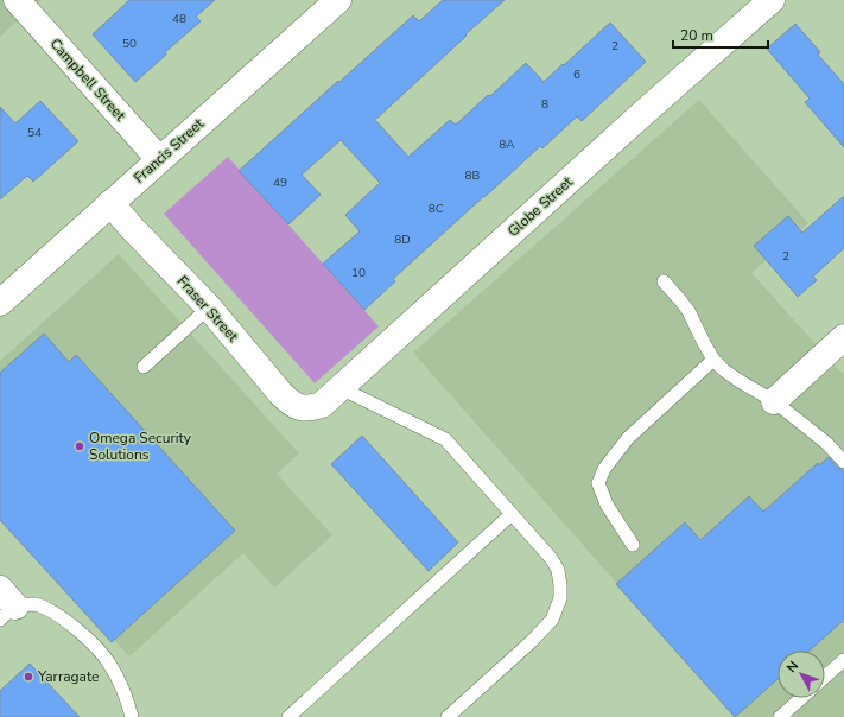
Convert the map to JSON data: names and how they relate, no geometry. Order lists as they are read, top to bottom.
{
  "streets": {
    "street": [
      "Campbell Street",
      "Francis Street",
      "Globe Street",
      "Fraser Street"
    ]
  },
  "crossings": [
    ["Campbell Street", "Francis Street"],
    ["Francis Street", "Fraser Street"],
    ["Globe Street", "Fraser Street"]
  ],
  "places": ["Omega Security Solutions", "Yarragate"],
  "house_numbers": [
    "48",
    "50",
    "2",
    "6",
    "8",
    "54",
    "8A",
    "8B",
    "49",
    "8C",
    "8D",
    "2",
    "10"
  ],
  "scale_bar": "20 m",
  "north": "top left"
}
